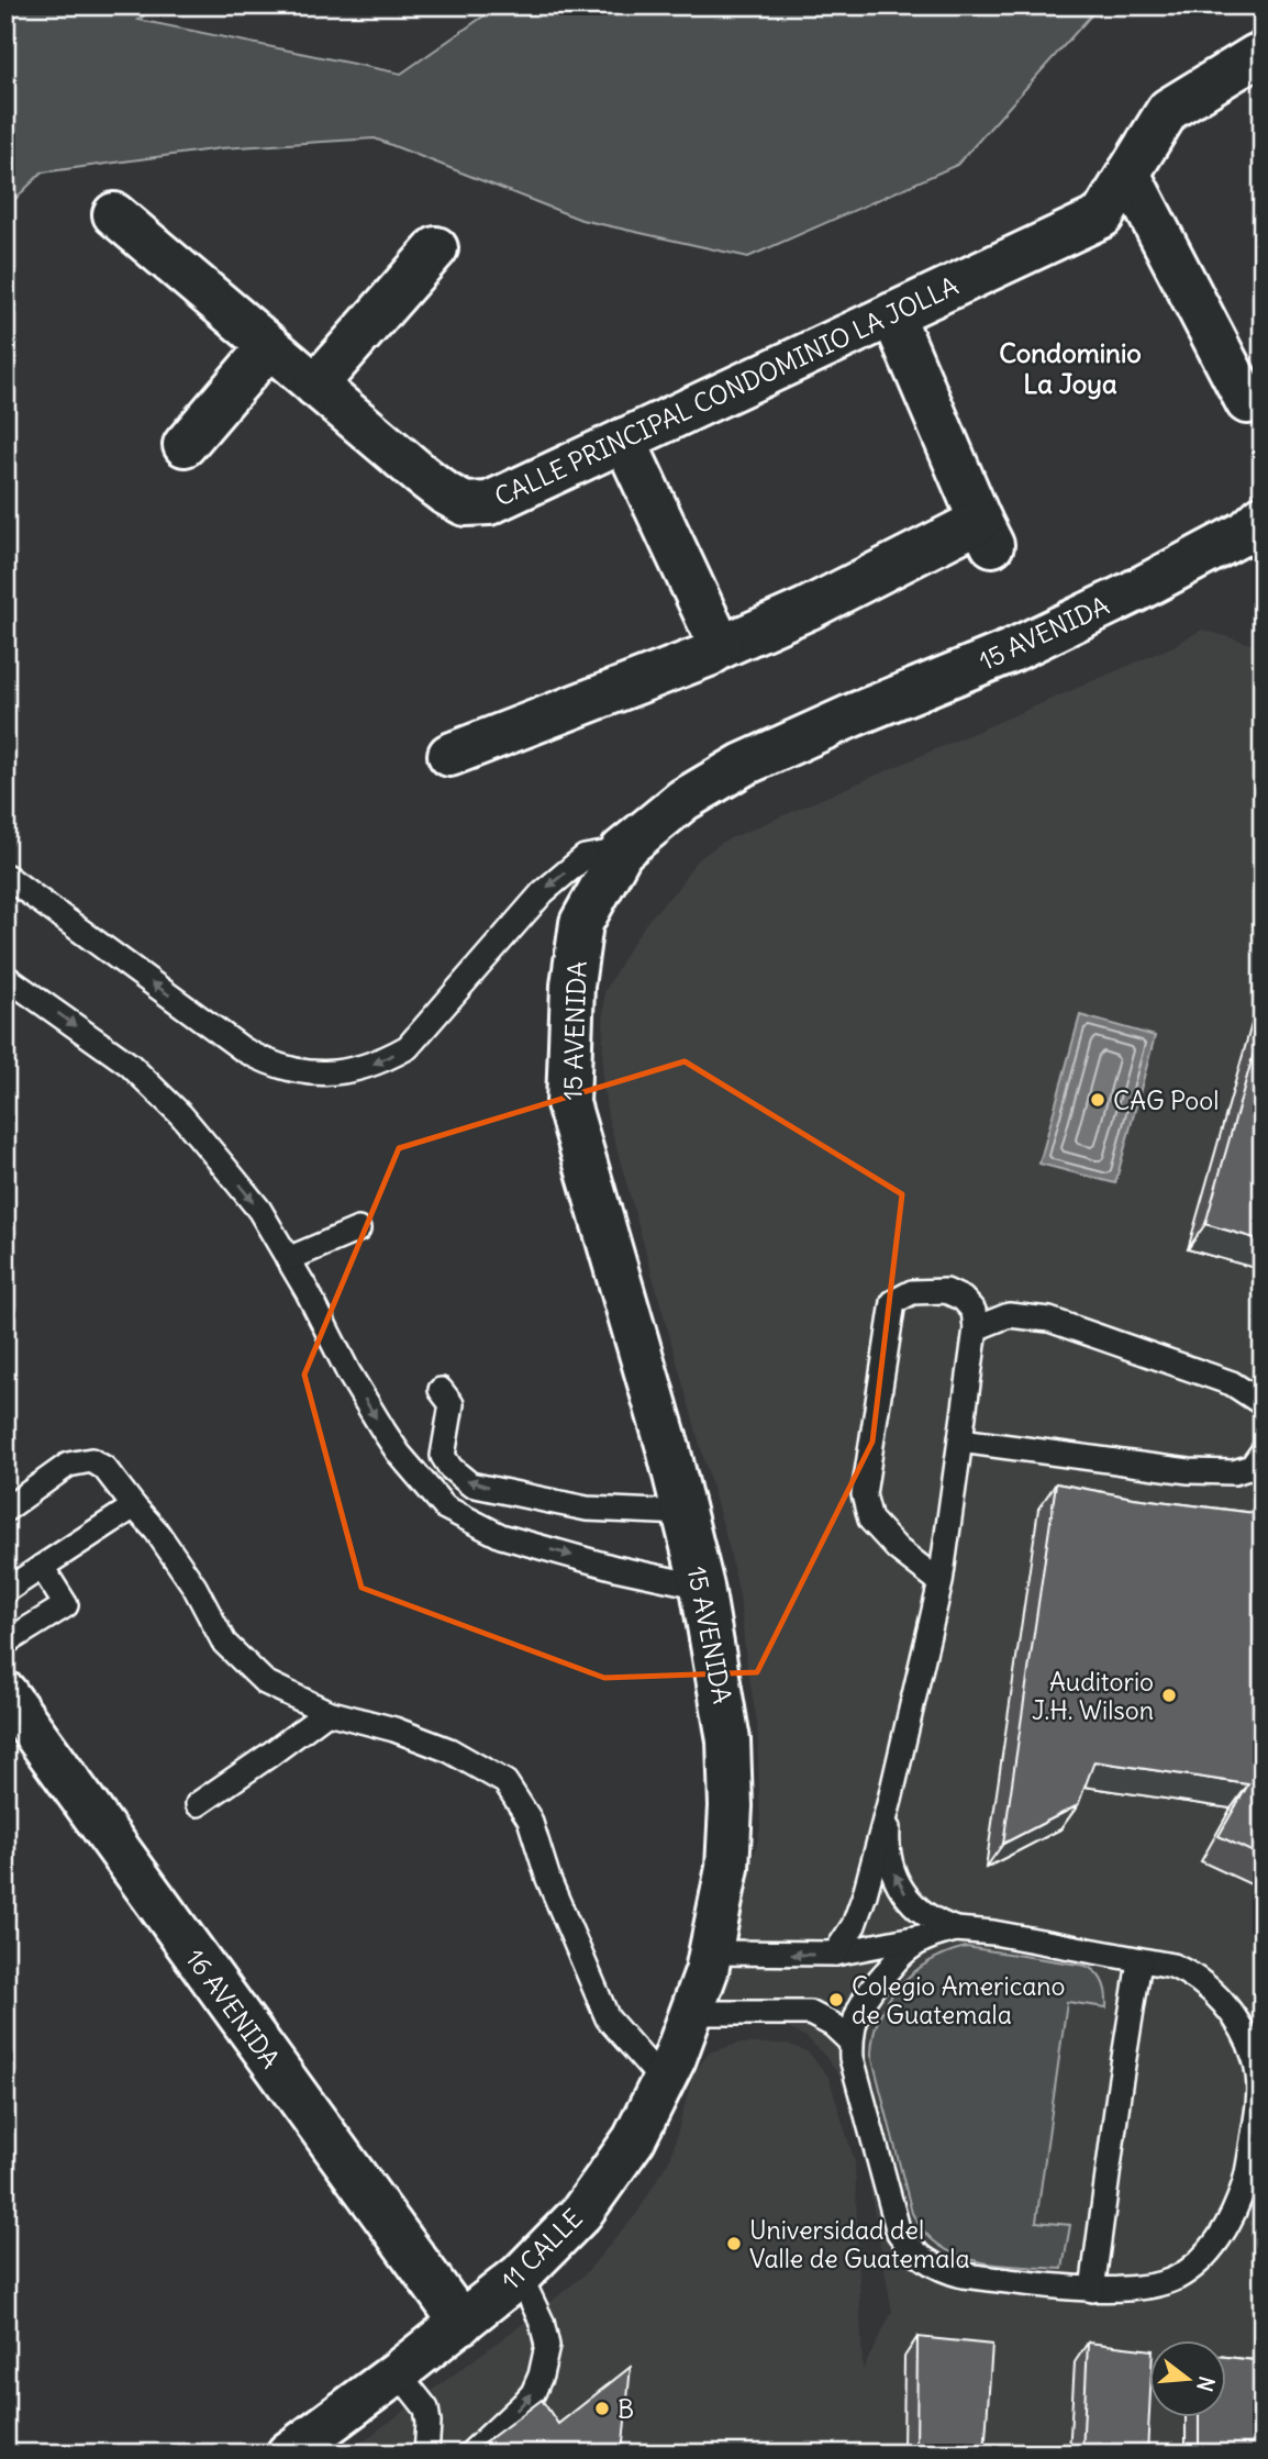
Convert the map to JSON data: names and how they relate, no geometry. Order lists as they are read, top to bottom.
{
  "streets": {
    "street": [
      "CALLE PRINCIPAL CONDOMINIO LA JOLLA",
      "15 AVENIDA",
      "16 AVENIDA",
      "11 CALLE"
    ]
  },
  "crossings": [
    ["15 AVENIDA", "11 CALLE"],
    ["16 AVENIDA", "11 CALLE"]
  ],
  "districts": ["Condominio La Joya"],
  "places": [
    "CAG Pool",
    "Auditorio J.H. Wilson",
    "Colegio Americano de Guatemala",
    "Universidad del Valle de Guatemala",
    "B"
  ],
  "north": "right"
}
